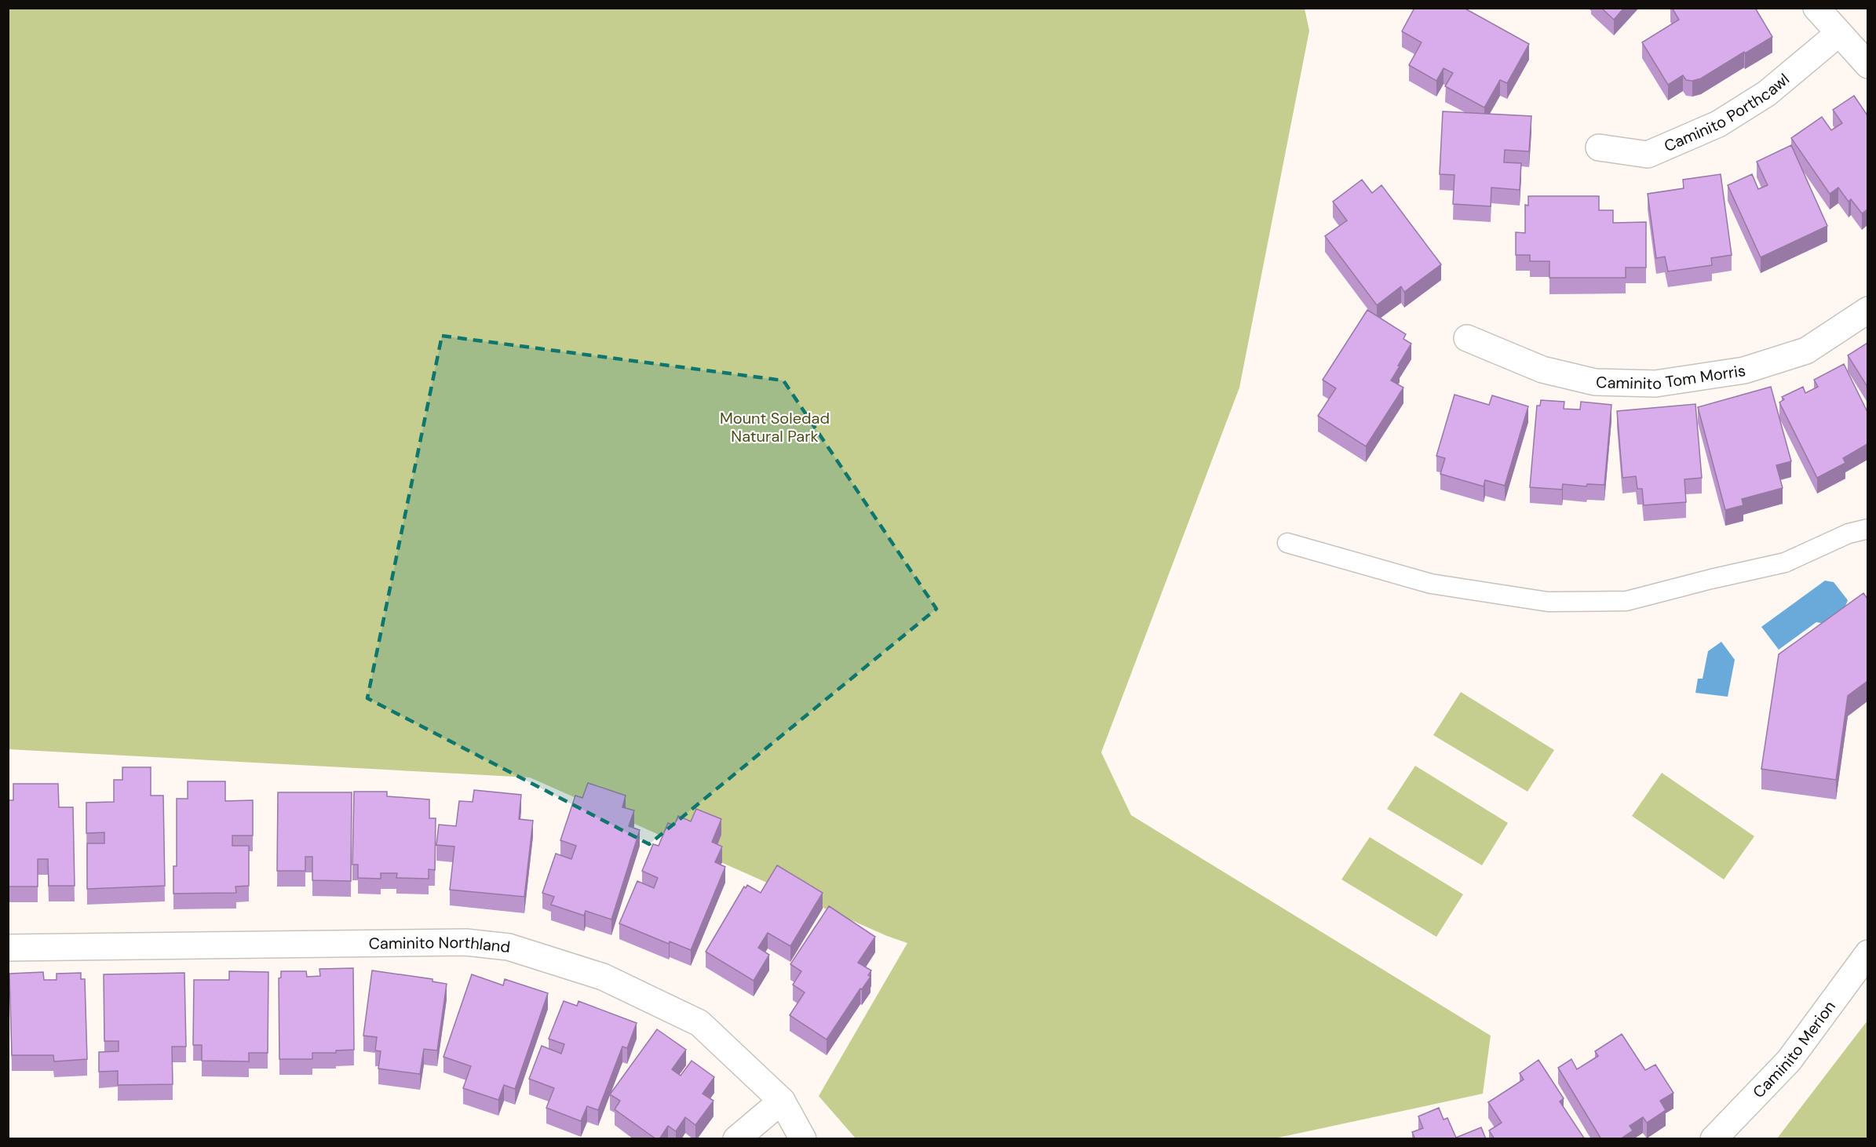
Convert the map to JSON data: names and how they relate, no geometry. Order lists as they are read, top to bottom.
{
  "streets": {
    "street": [
      "Caminito Porthcawl",
      "Caminito Tom Morris",
      "Caminito Northland",
      "Caminito Merion"
    ]
  },
  "parks": ["Mount Soledad Natural Park"]
}
